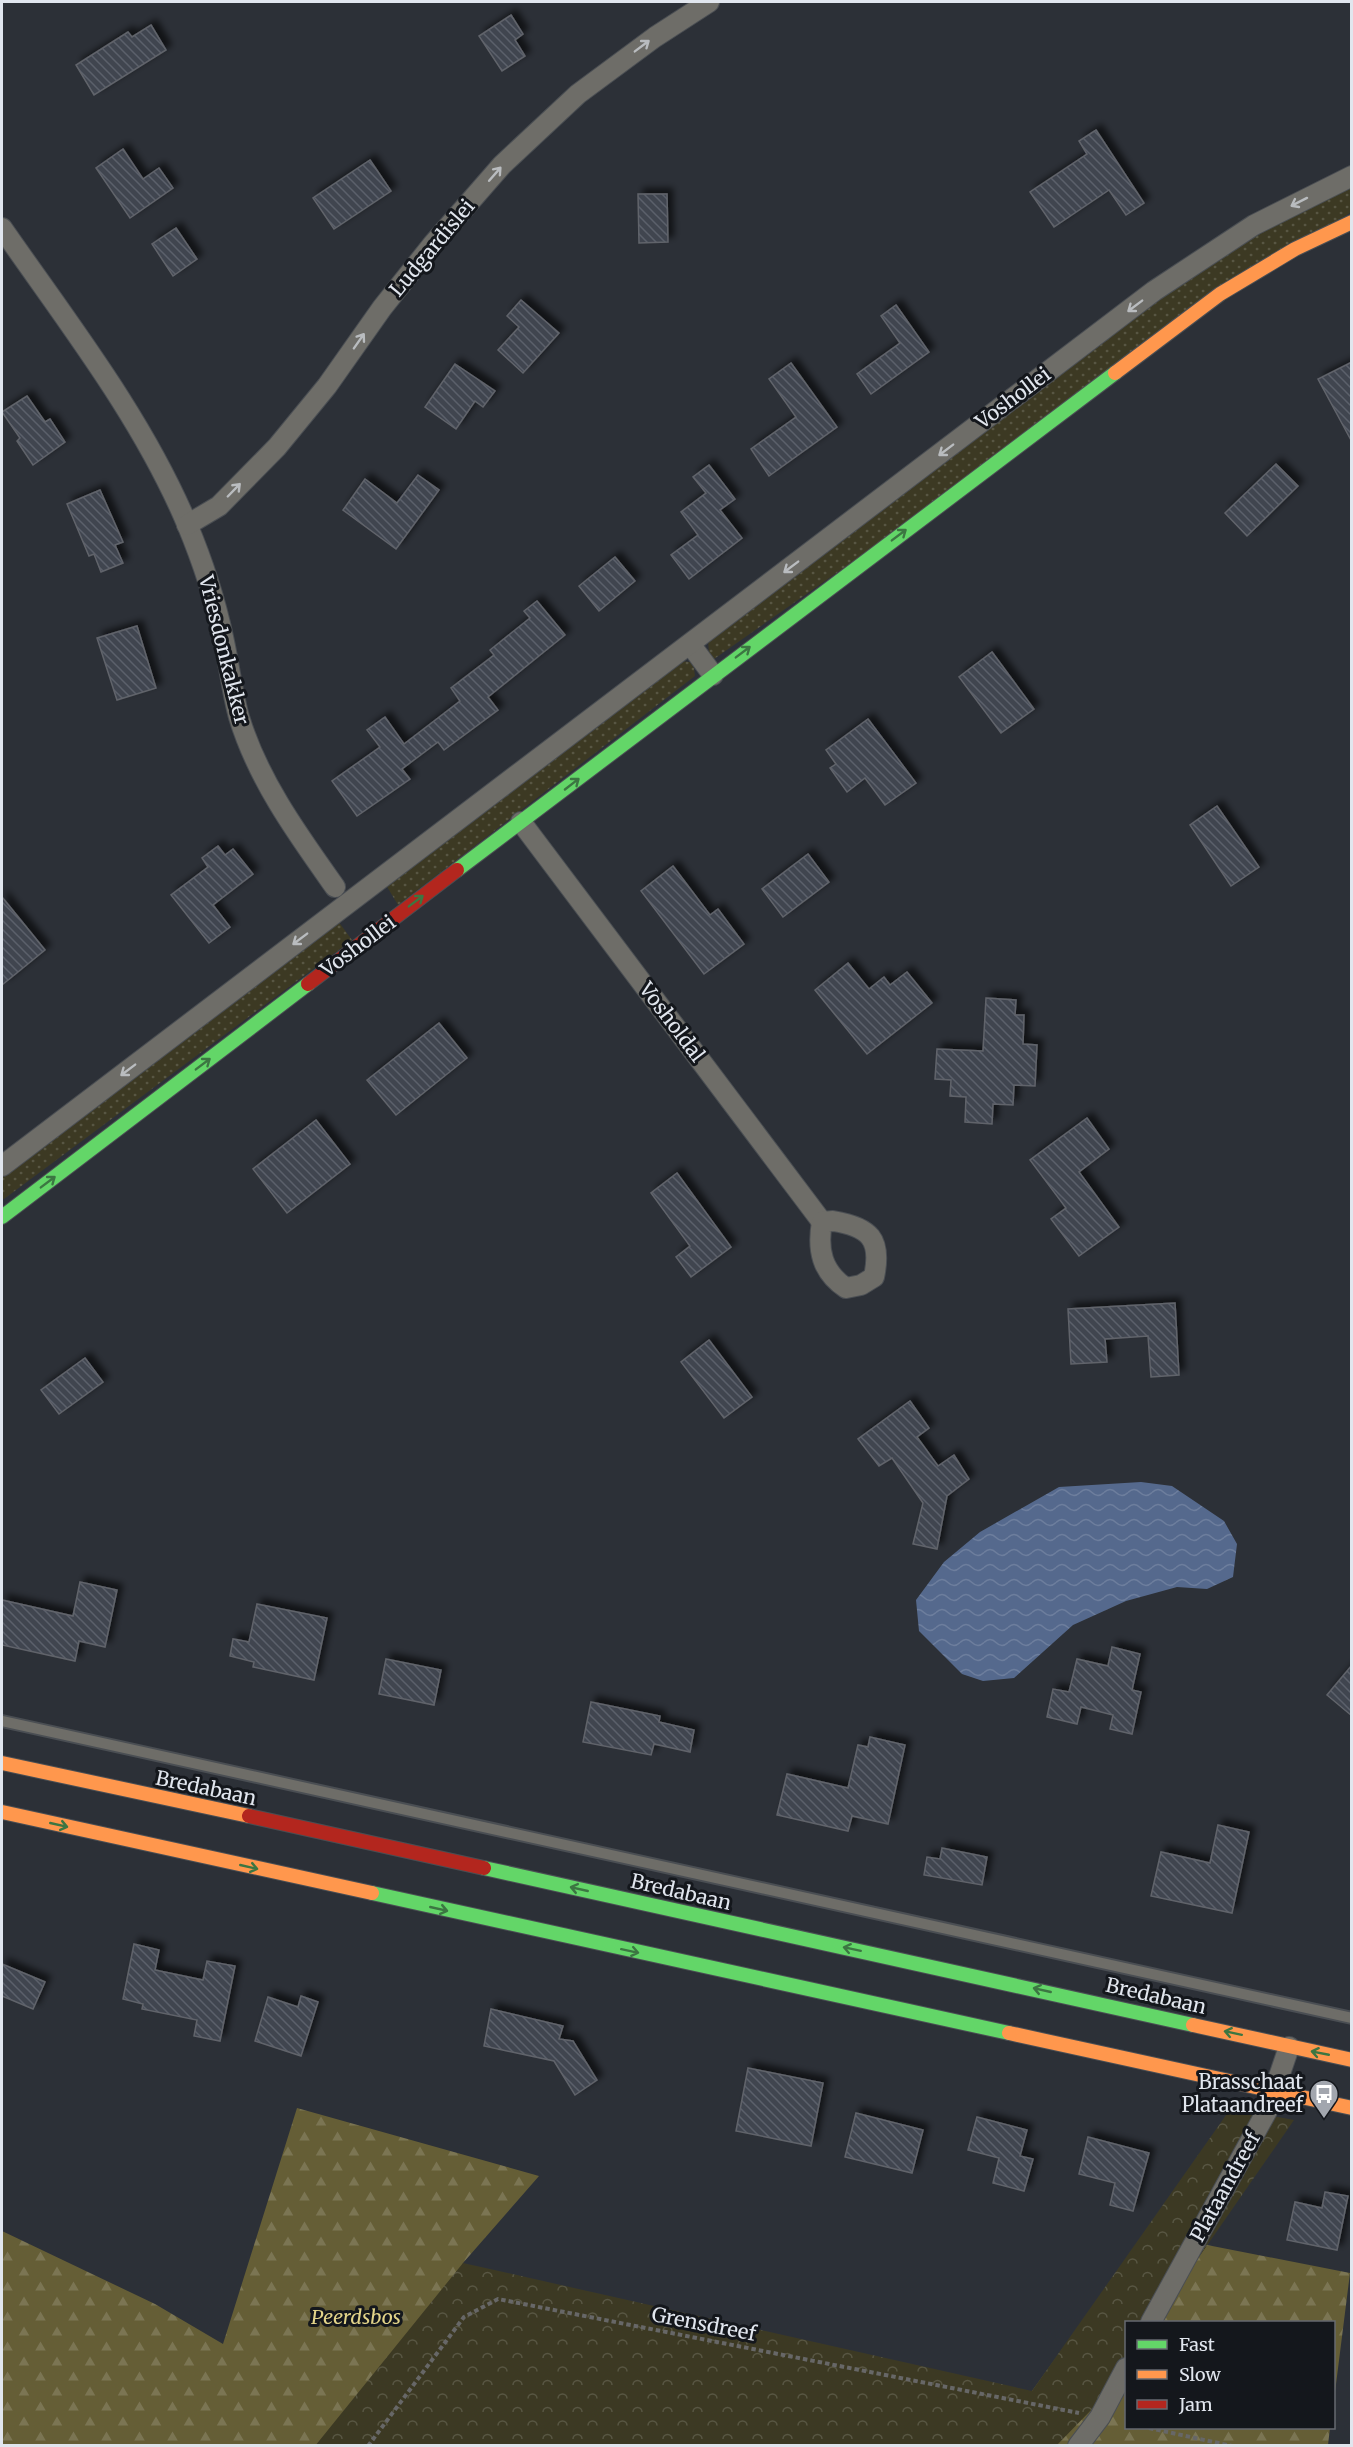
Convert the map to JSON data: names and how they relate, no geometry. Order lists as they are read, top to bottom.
{
  "streets": {
    "main road": ["Voshollei", "Bredabaan"],
    "street": [
      "Ludgardislei",
      "Vriesdonkakker",
      "Vosholdal",
      "Plataandreef"
    ],
    "path": ["Grensdreef"]
  },
  "crossings": [
    ["Ludgardislei", "Vriesdonkakker"],
    ["Voshollei", "Vosholdal"],
    ["Bredabaan", "Plataandreef"]
  ],
  "one_way": ["Ludgardislei"],
  "parks": ["Peerdsbos"],
  "places": {
    "bus stop": ["Brasschaat Plataandreef"]
  },
  "legend": ["Fast", "Slow", "Jam"]
}
